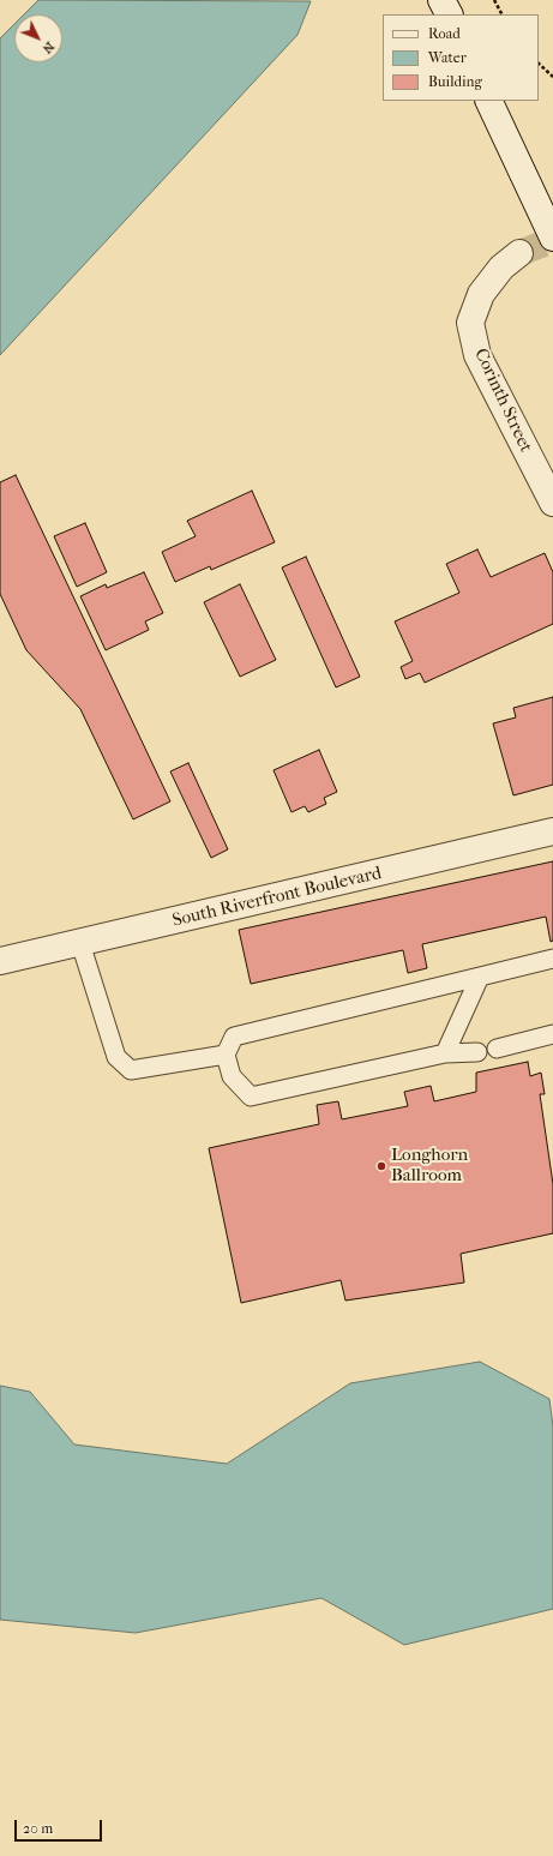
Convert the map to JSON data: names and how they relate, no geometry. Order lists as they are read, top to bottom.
{
  "streets": {
    "street": ["Corinth Street", "South Riverfront Boulevard"]
  },
  "places": ["Longhorn Ballroom"],
  "legend": ["Road", "Water", "Building"],
  "scale_bar": "20 m",
  "north": "bottom right"
}
